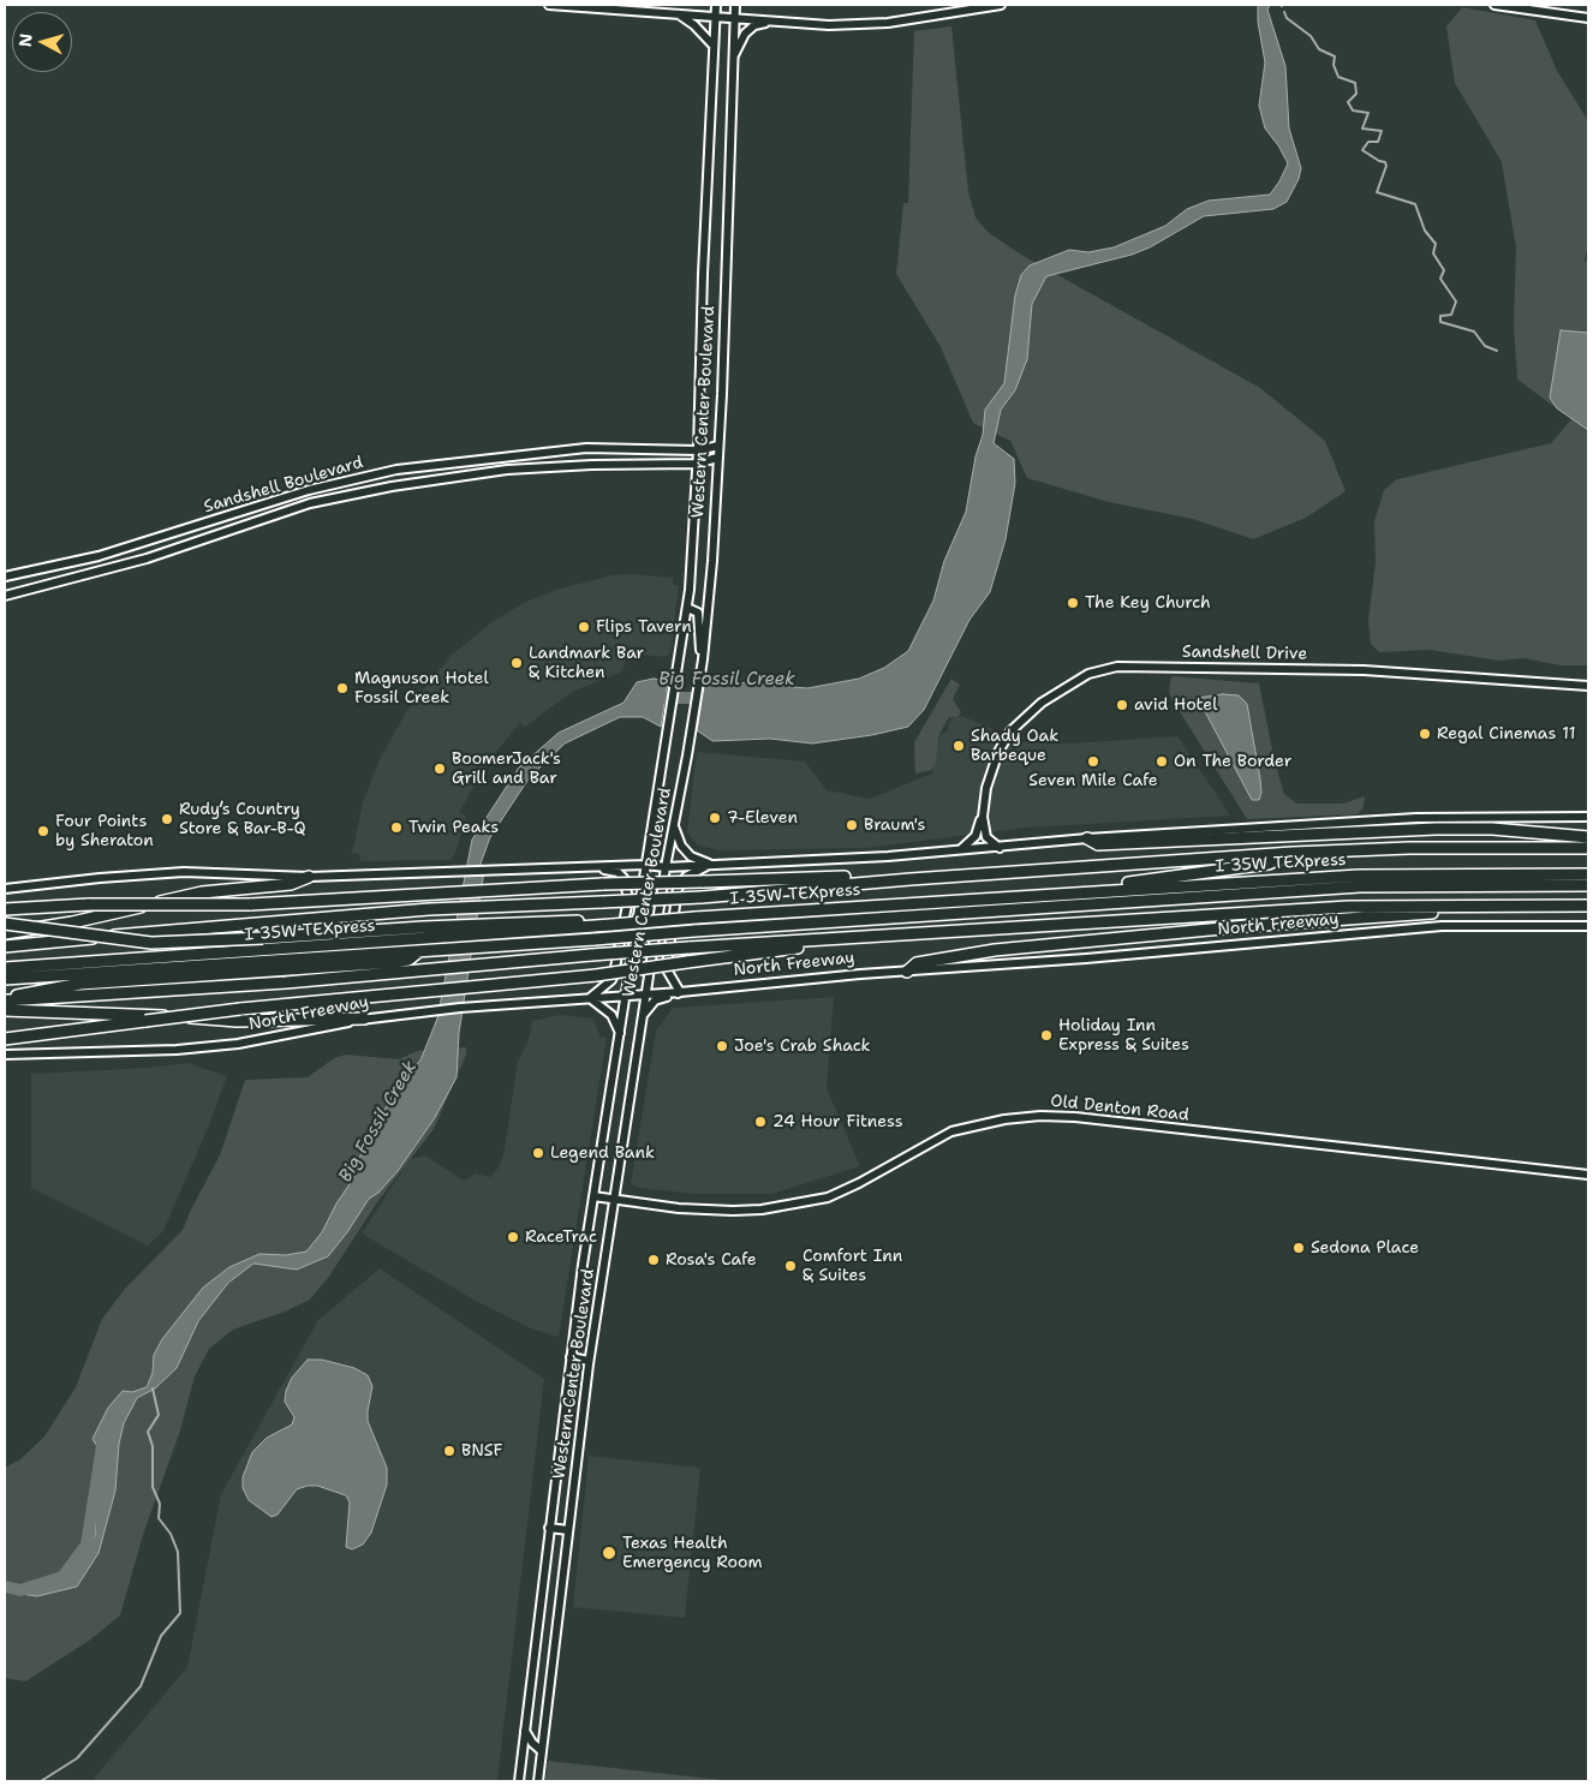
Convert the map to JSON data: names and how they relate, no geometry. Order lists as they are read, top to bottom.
{
  "streets": {
    "highway": ["I 35W TEXpress", "North Freeway"],
    "main road": [
      "Western Center Boulevard",
      "Sandshell Boulevard",
      "Sandshell Drive",
      "Old Denton Road"
    ]
  },
  "crossings": [
    ["Western Center Boulevard", "Sandshell Boulevard"],
    ["Western Center Boulevard", "North Freeway"],
    ["Western Center Boulevard", "Old Denton Road"]
  ],
  "water": ["Big Fossil Creek"],
  "places": [
    "The Key Church",
    "Flips Tavern",
    "Landmark Bar & Kitchen",
    "Magnuson Hotel Fossil Creek",
    "avid Hotel",
    "Regal Cinemas 11",
    "Shady Oak Barbeque",
    "Seven Mile Cafe",
    "On The Border",
    "BoomerJack's Grill and Bar",
    "7-Eleven",
    "Rudy’s Country Store & Bar-B-Q",
    "Braum's",
    "Twin Peaks",
    "Four Points by Sheraton",
    "Holiday Inn Express & Suites",
    "Joe's Crab Shack",
    "24 Hour Fitness",
    "Legend Bank",
    "RaceTrac",
    "Sedona Place",
    "Rosa's Cafe",
    "Comfort Inn & Suites",
    "BNSF",
    "Texas Health Emergency Room"
  ],
  "north": "left"
}
